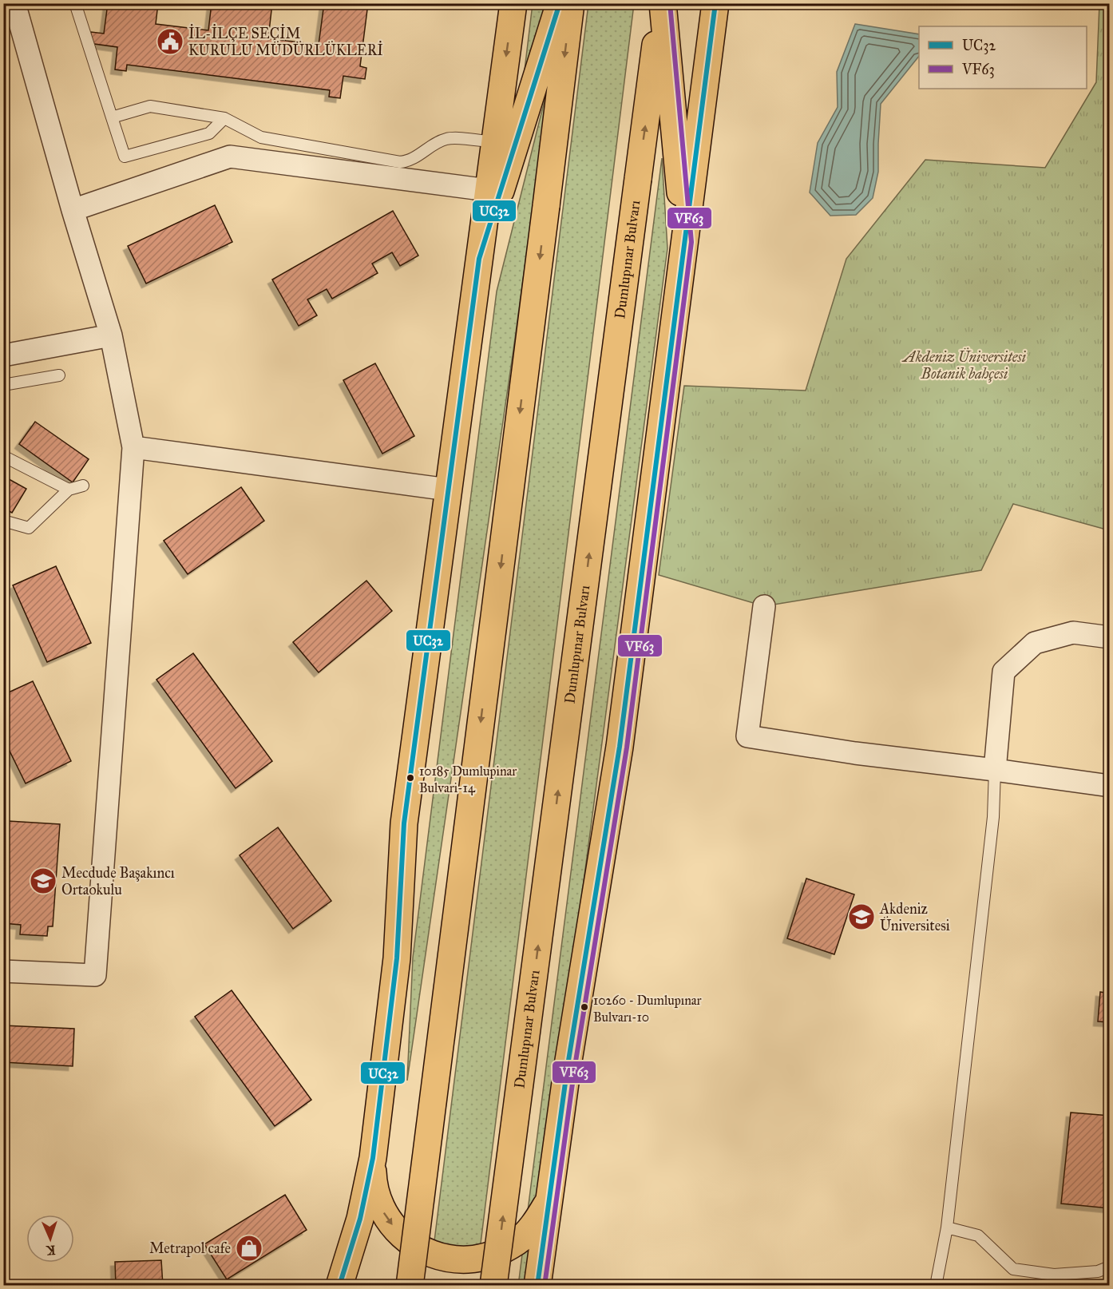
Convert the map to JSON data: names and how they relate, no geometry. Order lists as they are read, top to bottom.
{
  "streets": {
    "main road": ["Dumlupınar Bulvarı"]
  },
  "parks": ["Akdeniz Üniversitesi Botanik bahçesi"],
  "places": {
    "public building": ["İL-İLÇE SEÇİM KURULU MÜDÜRLÜKLERİ"],
    "other": ["10185 Dumlupinar Bulvari-14", "10260 - Dumlupınar Bulvarı-10"],
    "school or university": ["Mecdude Başakıncı Ortaokulu", "Akdeniz Üniversitesi"],
    "shop": ["Metrapol cafe"]
  },
  "lines": ["transit line UC32", "transit line VF63"],
  "legend": ["UC32", "VF63"],
  "north": "bottom"
}
